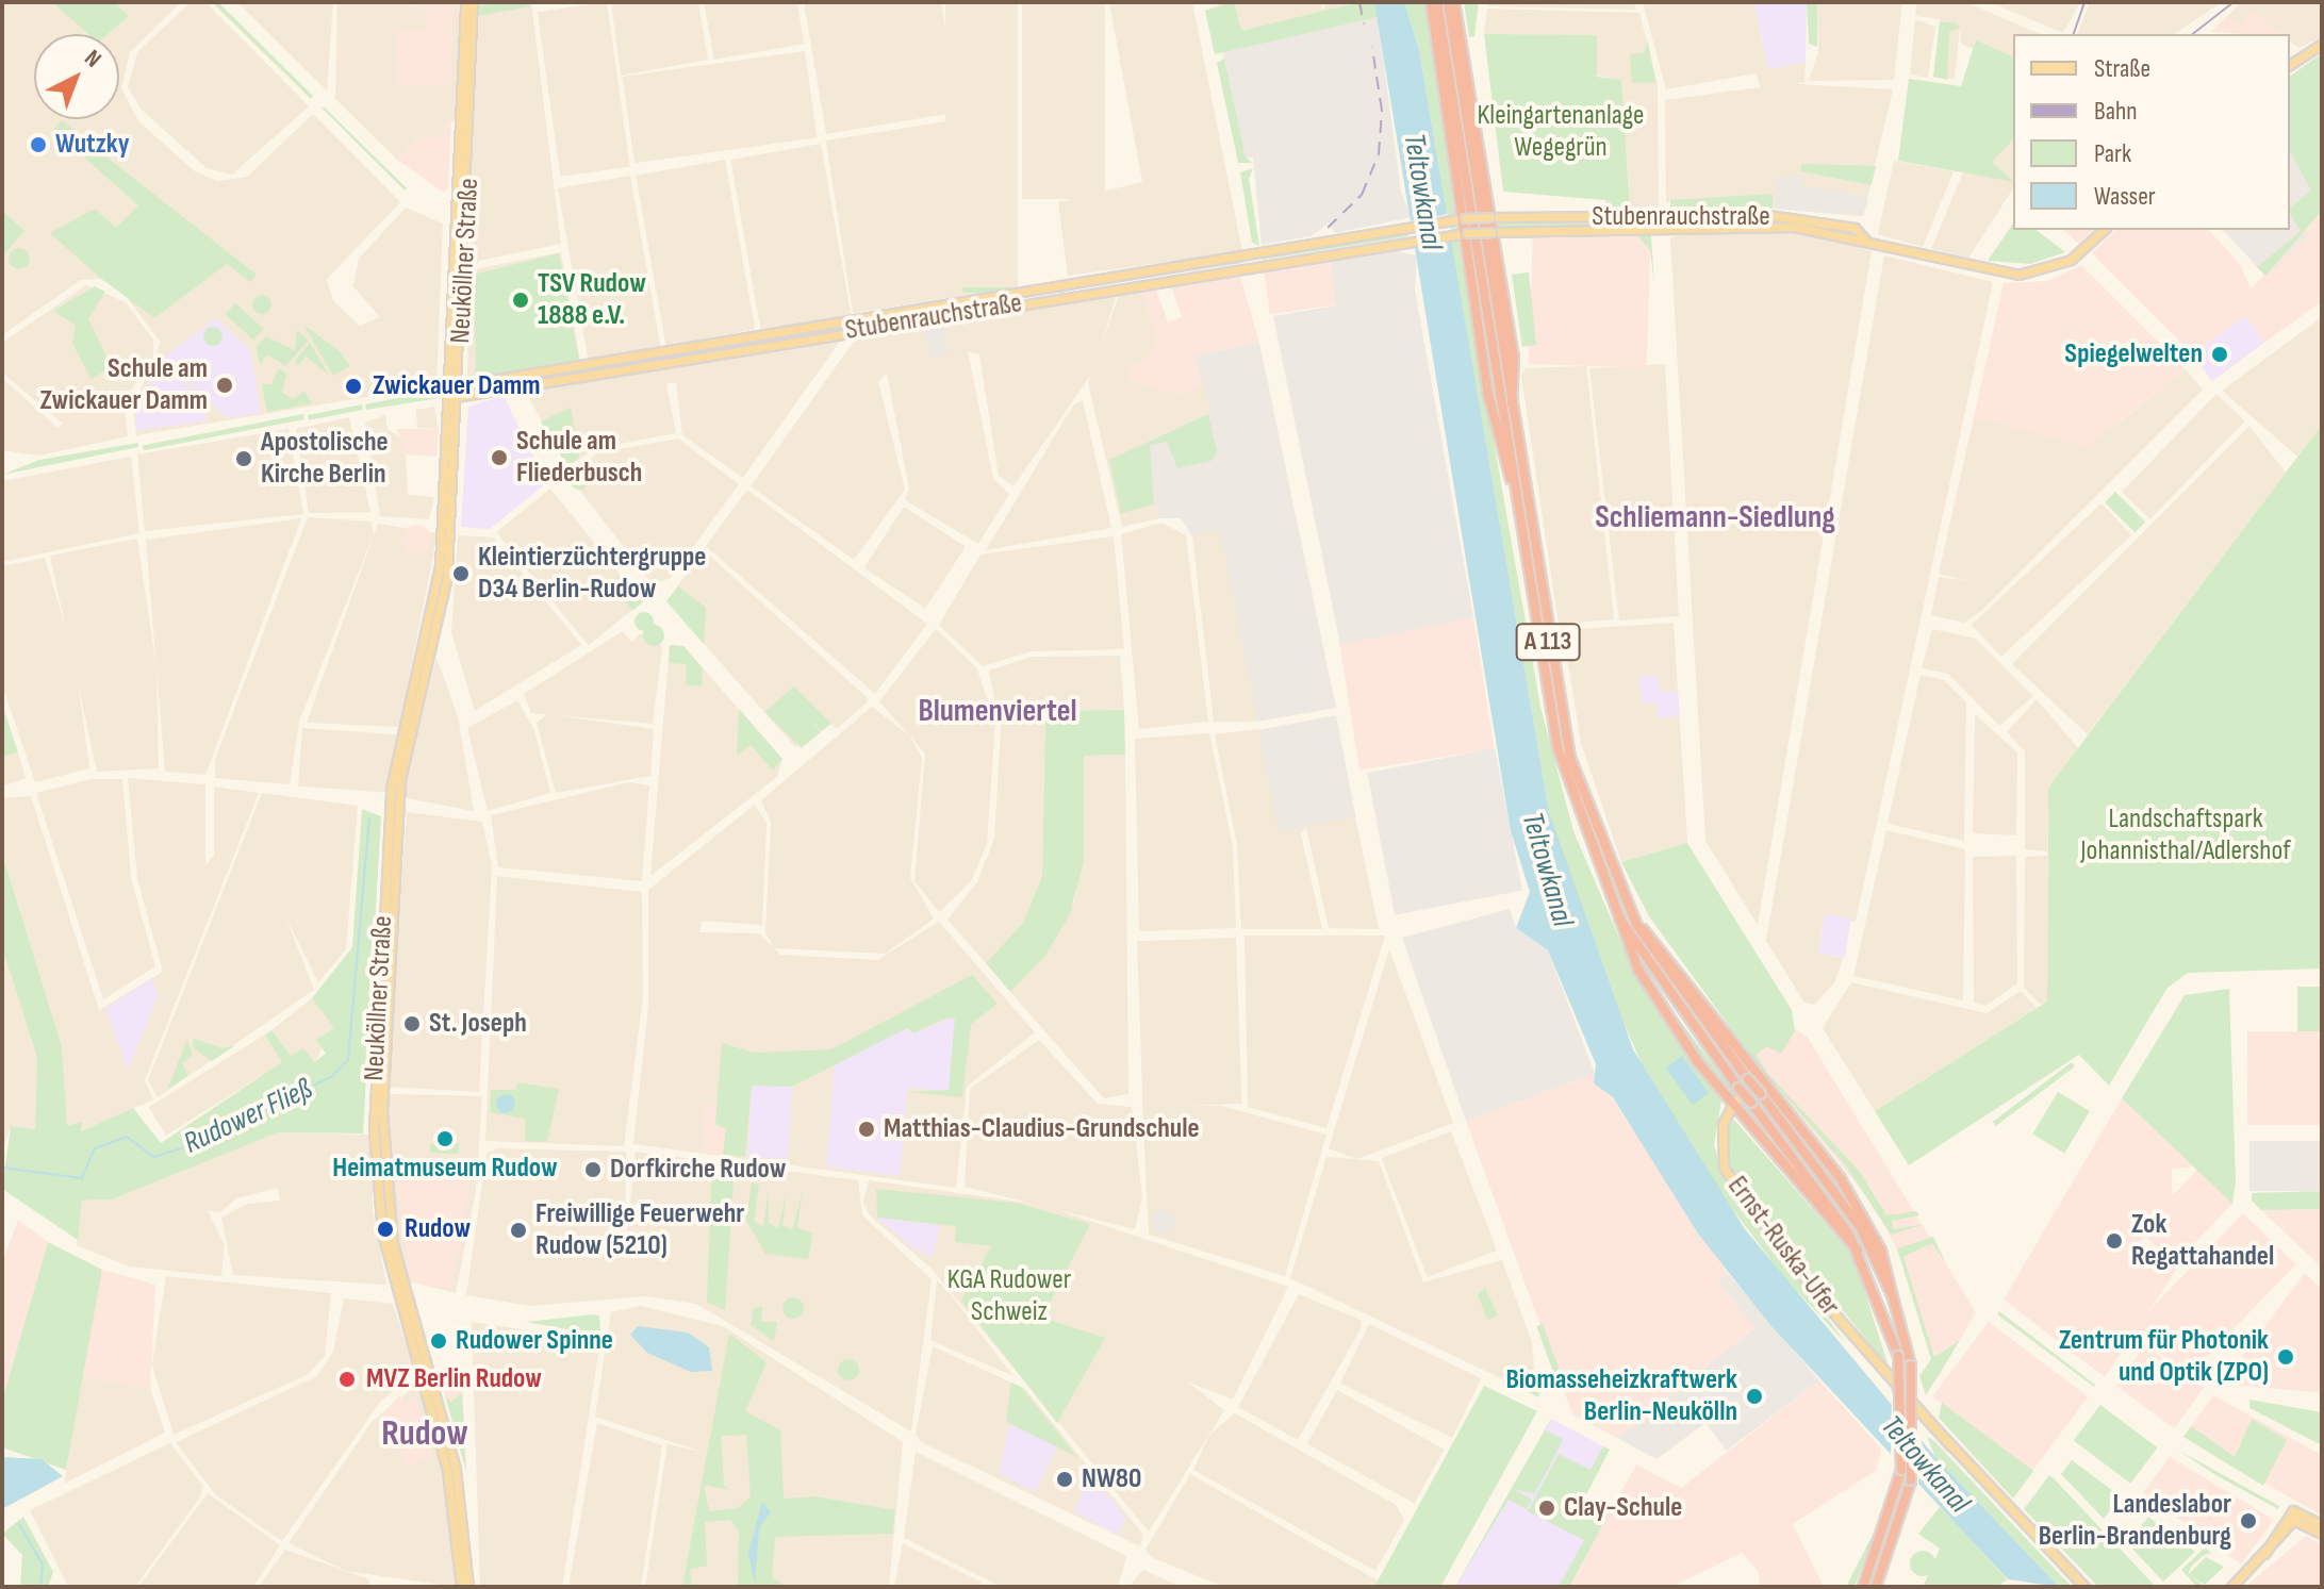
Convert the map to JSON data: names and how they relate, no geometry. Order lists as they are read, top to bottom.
{
  "streets": {
    "highway": ["A 113"],
    "main road": ["Stubenrauchstraße", "Neuköllner Straße", "Ernst-Ruska-Ufer"]
  },
  "crossings": [
    ["Stubenrauchstraße", "Neuköllner Straße"]
  ],
  "districts": ["Schliemann-Siedlung", "Blumenviertel", "Rudow"],
  "water": ["Teltowkanal", "Rudower Fließ"],
  "parks": ["Kleingartenanlage Wegegrün", "Landschaftspark Johannisthal/Adlershof", "KGA Rudower Schweiz"],
  "places": [
    "Wutzky",
    "TSV Rudow 1888 e.V.",
    "Spiegelwelten",
    "Schule am Zwickauer Damm",
    "Zwickauer Damm",
    "Schule am Fliederbusch",
    "Apostolische Kirche Berlin",
    "Kleintierzüchtergruppe D34 Berlin-Rudow",
    "St. Joseph",
    "Matthias-Claudius-Grundschule",
    "Heimatmuseum Rudow",
    "Dorfkirche Rudow",
    "Rudow",
    "Freiwillige Feuerwehr Rudow (5210)",
    "Zok Regattahandel",
    "Rudower Spinne",
    "Zentrum für Photonik und Optik (ZPO)",
    "MVZ Berlin Rudow",
    "Biomasseheizkraftwerk Berlin-Neukölln",
    "NW80",
    "Clay-Schule",
    "Landeslabor Berlin-Brandenburg"
  ],
  "legend": [
    "Straße",
    "Bahn",
    "Park",
    "Wasser"
  ],
  "north": "top right"
}
